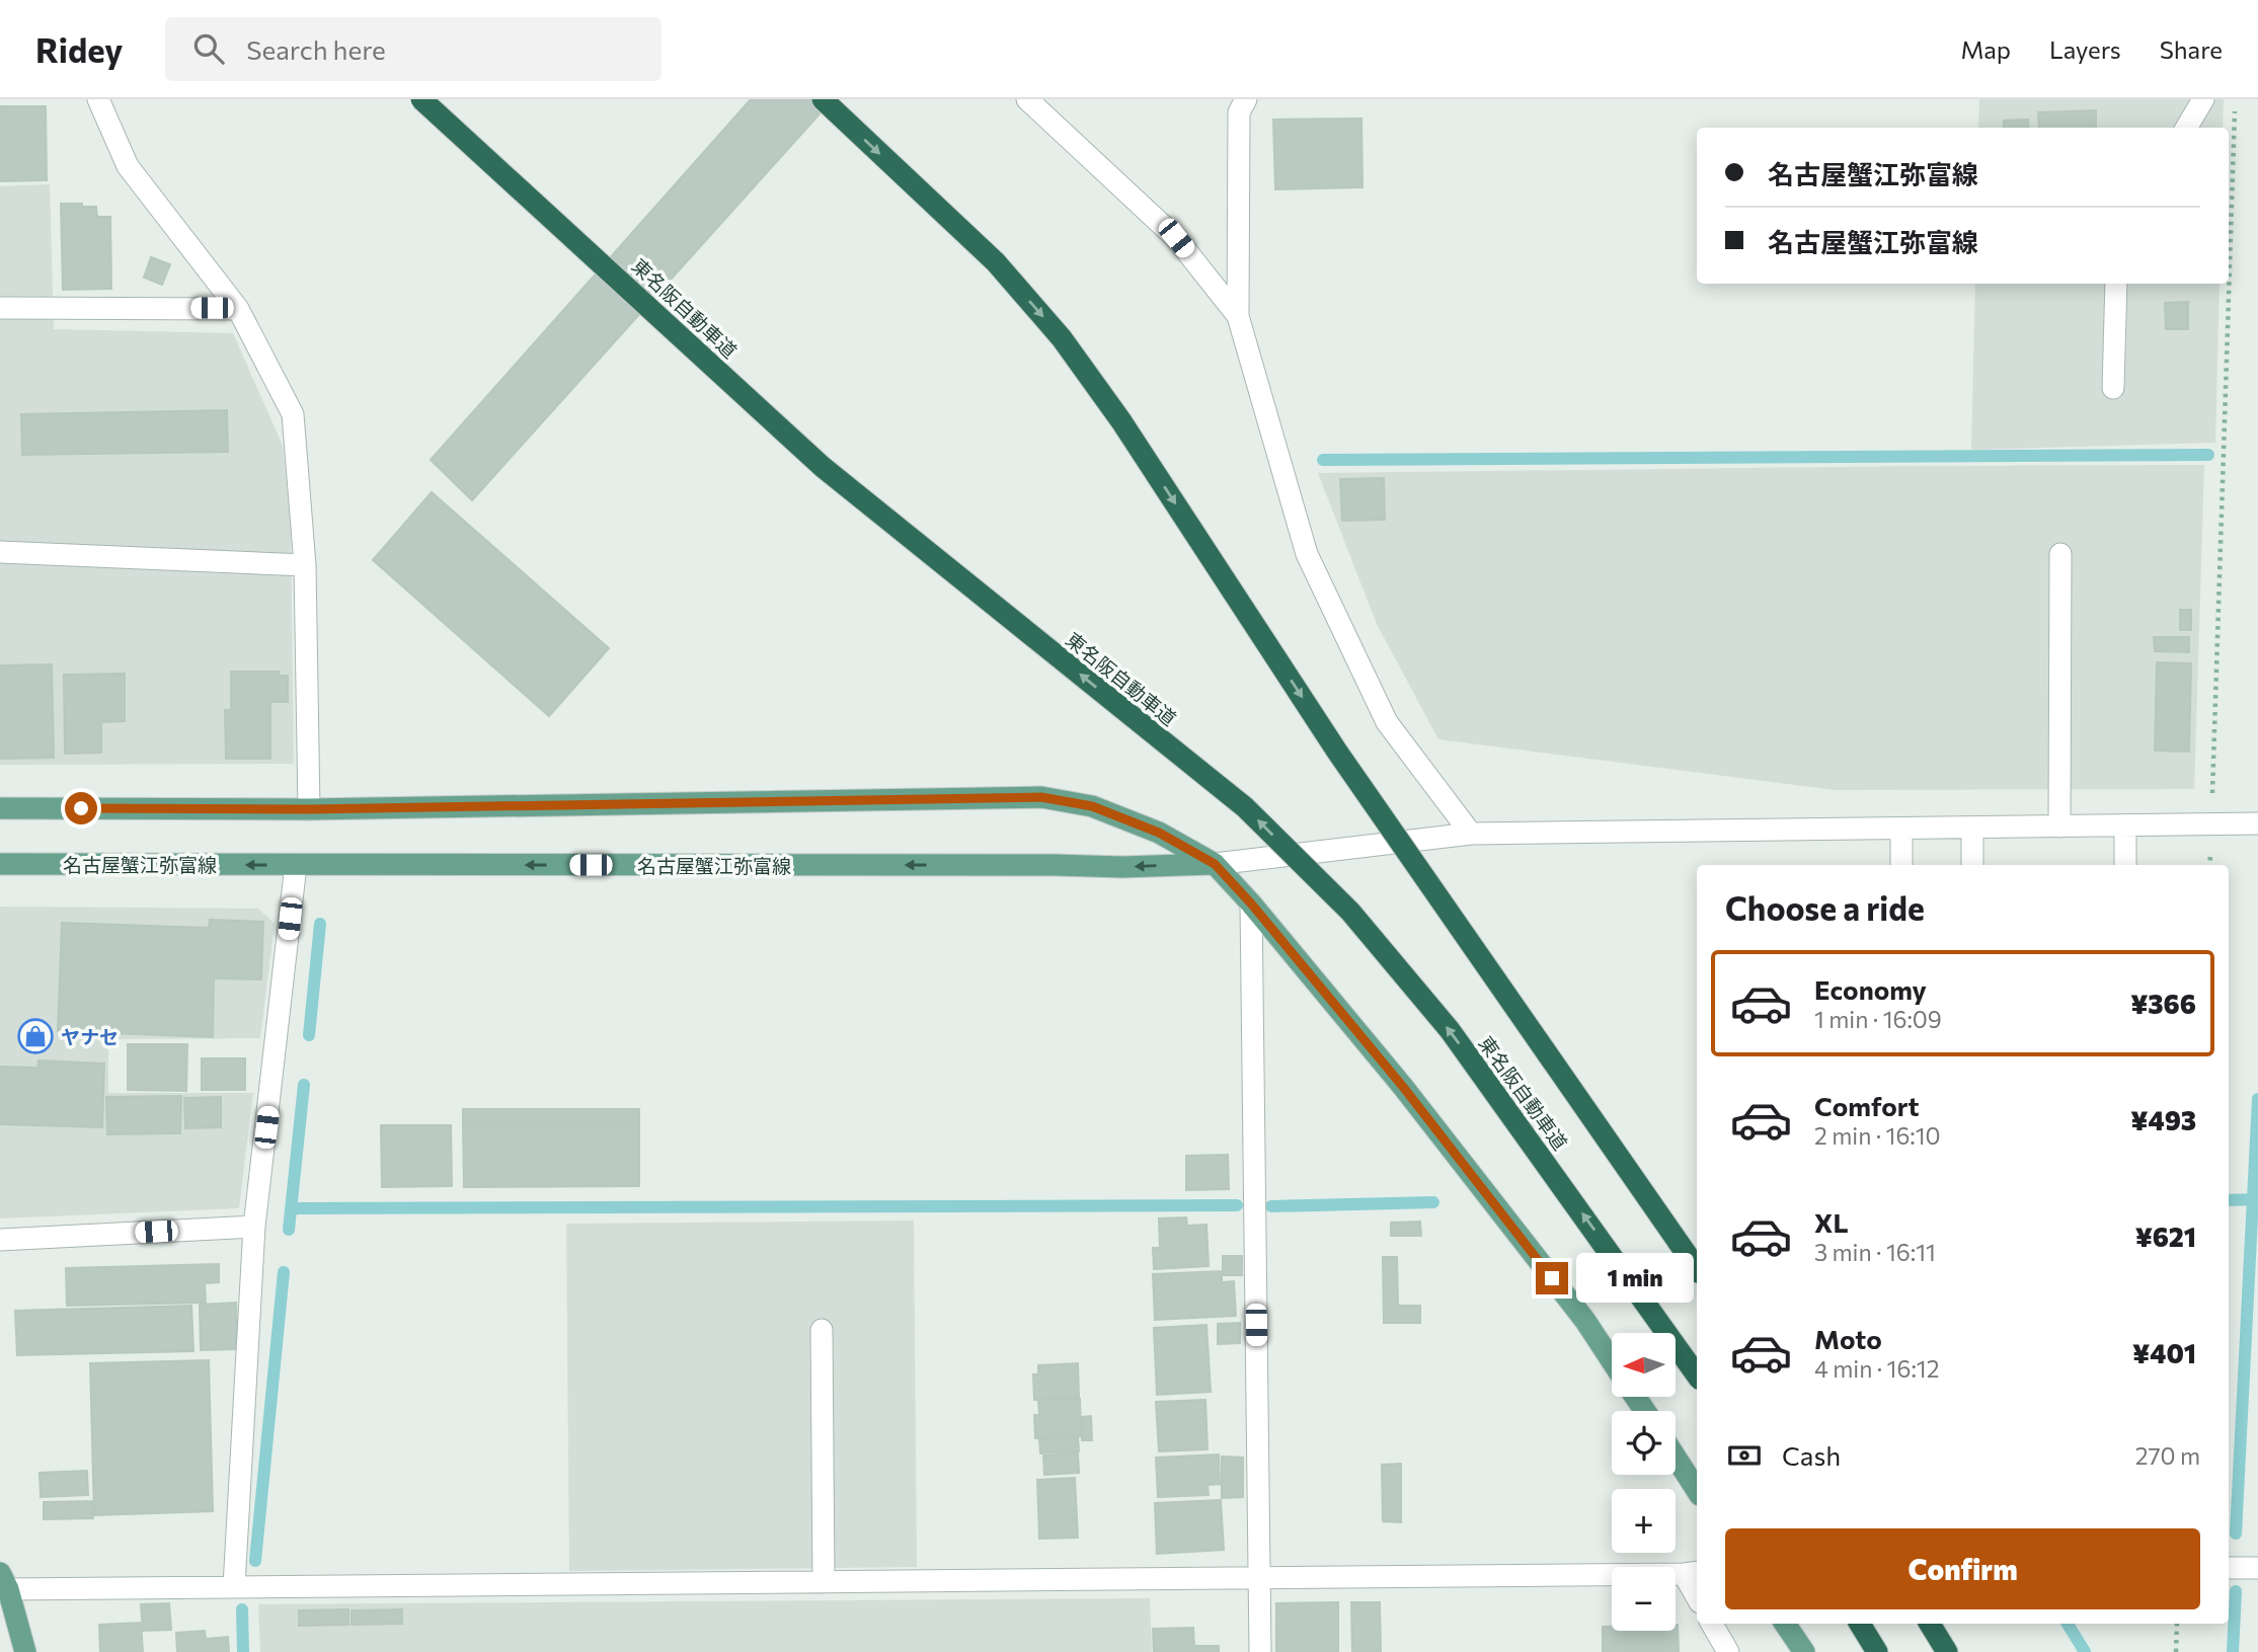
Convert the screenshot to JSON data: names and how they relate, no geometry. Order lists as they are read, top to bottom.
{
  "streets": {
    "highway": ["東名阪自動車道"],
    "main road": ["名古屋蟹江弥富線"]
  },
  "places": {
    "shop": ["ヤナセ"]
  },
  "north": "left",
  "page": {
    "header": "Ridey",
    "search": "Search here",
    "nav": ["Map", "Layers", "Share"],
    "banner": ["名古屋蟹江弥富線", "名古屋蟹江弥富線"],
    "heading": "Choose a ride",
    "list": [
      {
        "name": "Economy",
        "note": "1 min · 16:09",
        "value": "¥366"
      },
      {
        "name": "Comfort",
        "note": "2 min · 16:10",
        "value": "¥493"
      },
      {
        "name": "XL",
        "note": "3 min · 16:11",
        "value": "¥621"
      },
      {
        "name": "Moto",
        "note": "4 min · 16:12",
        "value": "¥401"
      }
    ],
    "bubble": "1 min",
    "map_buttons": ["+", "−"],
    "pay": ["Cash", "270 m"],
    "buttons": "Confirm"
  }
}
